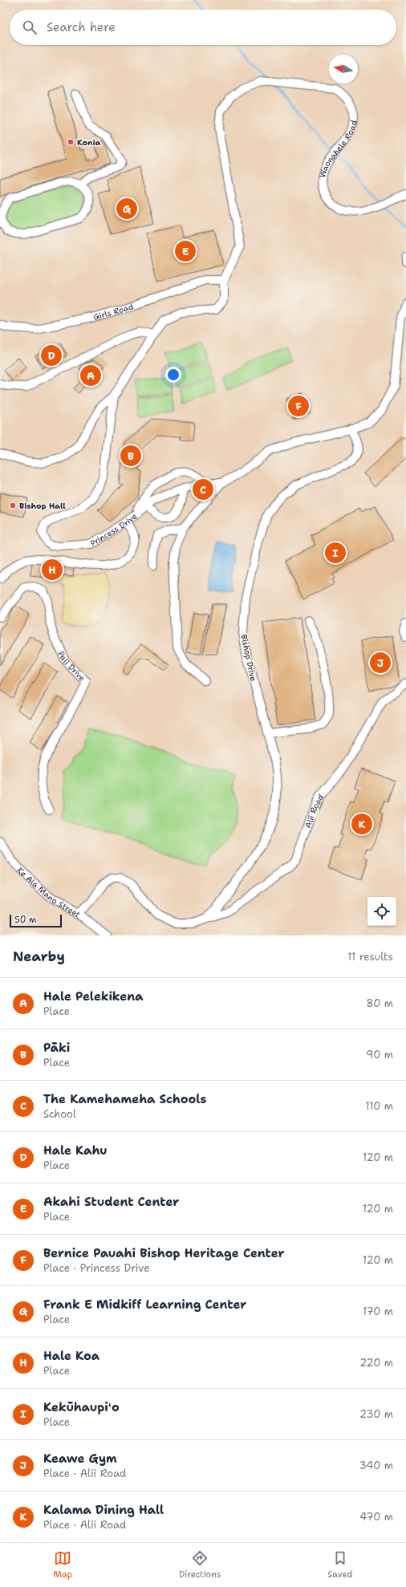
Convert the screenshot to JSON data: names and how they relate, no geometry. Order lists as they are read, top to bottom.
{
  "streets": {
    "street": [
      "Waonahele Road",
      "Girls Road",
      "Princess Drive",
      "Bishop Drive",
      "Pali Drive",
      "Alii Road",
      "Ke Ala Mano Street"
    ]
  },
  "crossings": [
    ["Waonahele Road", "Girls Road"],
    ["Waonahele Road", "Princess Drive"],
    ["Girls Road", "Princess Drive"],
    ["Princess Drive", "Bishop Drive"],
    ["Bishop Drive", "Alii Road"],
    ["Alii Road", "Ke Ala Mano Street"]
  ],
  "places": ["Konia", "Bishop Hall"],
  "scale_bar": "50 m",
  "north": "left",
  "page": {
    "search": "Search here",
    "pins": [
      "G",
      "E",
      "D",
      "A",
      "F",
      "B",
      "C",
      "I",
      "H",
      "J",
      "K"
    ],
    "scale": "50 m",
    "heading": ["Nearby", "11 results"],
    "list": [
      {
        "mark": "A",
        "name": "Hale Pelekikena",
        "note": "Place",
        "value": "80 m"
      },
      {
        "mark": "B",
        "name": "Pāki",
        "note": "Place",
        "value": "90 m"
      },
      {
        "mark": "C",
        "name": "The Kamehameha Schools",
        "note": "School",
        "value": "110 m"
      },
      {
        "mark": "D",
        "name": "Hale Kahu",
        "note": "Place",
        "value": "120 m"
      },
      {
        "mark": "E",
        "name": "Akahi Student Center",
        "note": "Place",
        "value": "120 m"
      },
      {
        "mark": "F",
        "name": "Bernice Pauahi Bishop Heritage Center",
        "note": "Place · Princess Drive",
        "value": "120 m"
      },
      {
        "mark": "G",
        "name": "Frank E Midkiff Learning Center",
        "note": "Place",
        "value": "170 m"
      },
      {
        "mark": "H",
        "name": "Hale Koa",
        "note": "Place",
        "value": "220 m"
      },
      {
        "mark": "I",
        "name": "Kekūhaupiʻo",
        "note": "Place",
        "value": "230 m"
      },
      {
        "mark": "J",
        "name": "Keawe Gym",
        "note": "Place · Alii Road",
        "value": "340 m"
      },
      {
        "mark": "K",
        "name": "Kalama Dining Hall",
        "note": "Place · Alii Road",
        "value": "470 m"
      }
    ],
    "nav": ["Map", "Directions", "Saved"]
  }
}
